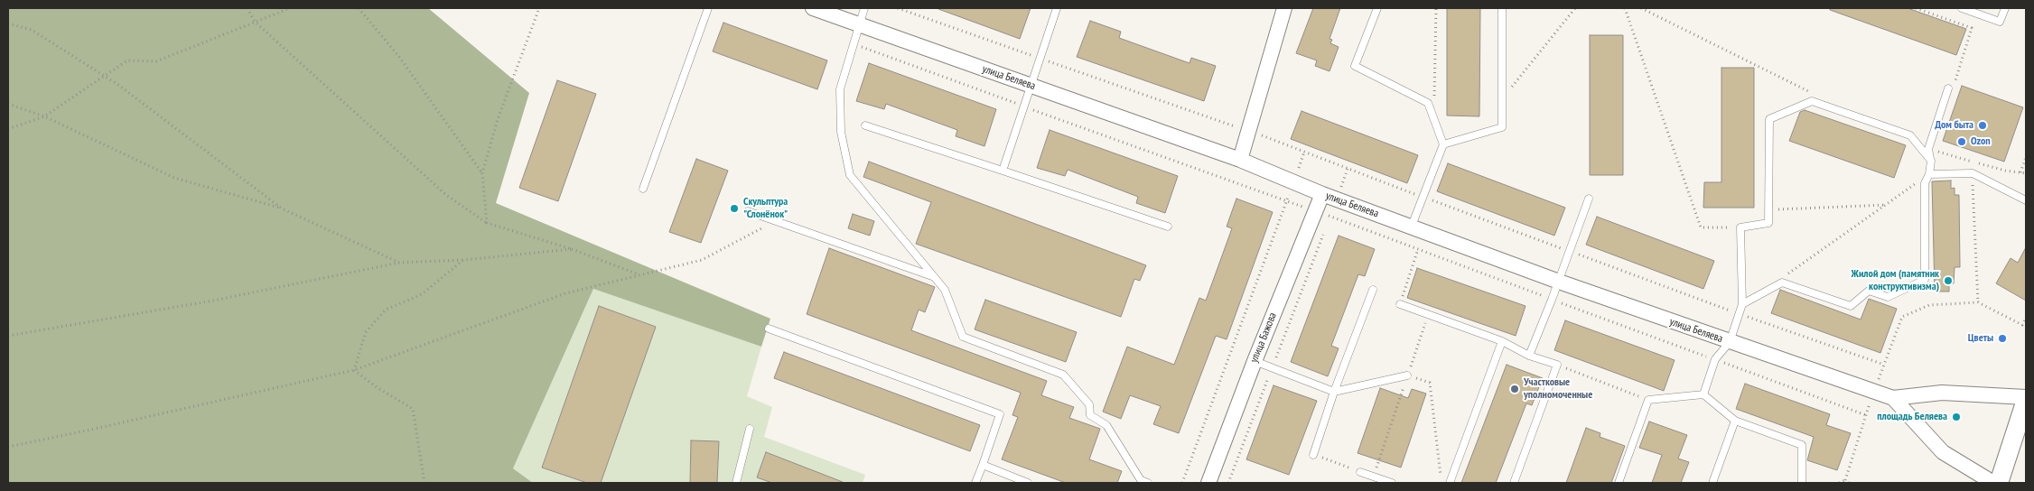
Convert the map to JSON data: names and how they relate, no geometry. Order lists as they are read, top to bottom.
{
  "streets": {
    "street": ["улица Беляева", "улица Бажова"]
  },
  "crossings": [
    ["улица Беляева", "улица Бажова"]
  ],
  "places": [
    "Дом быта",
    "Ozon",
    "Скульптура \"Слонёнок\"",
    "Жилой дом (памятник конструктивизма)",
    "Цветы",
    "Участковые уполномоченные",
    "площадь Беляева"
  ]
}
